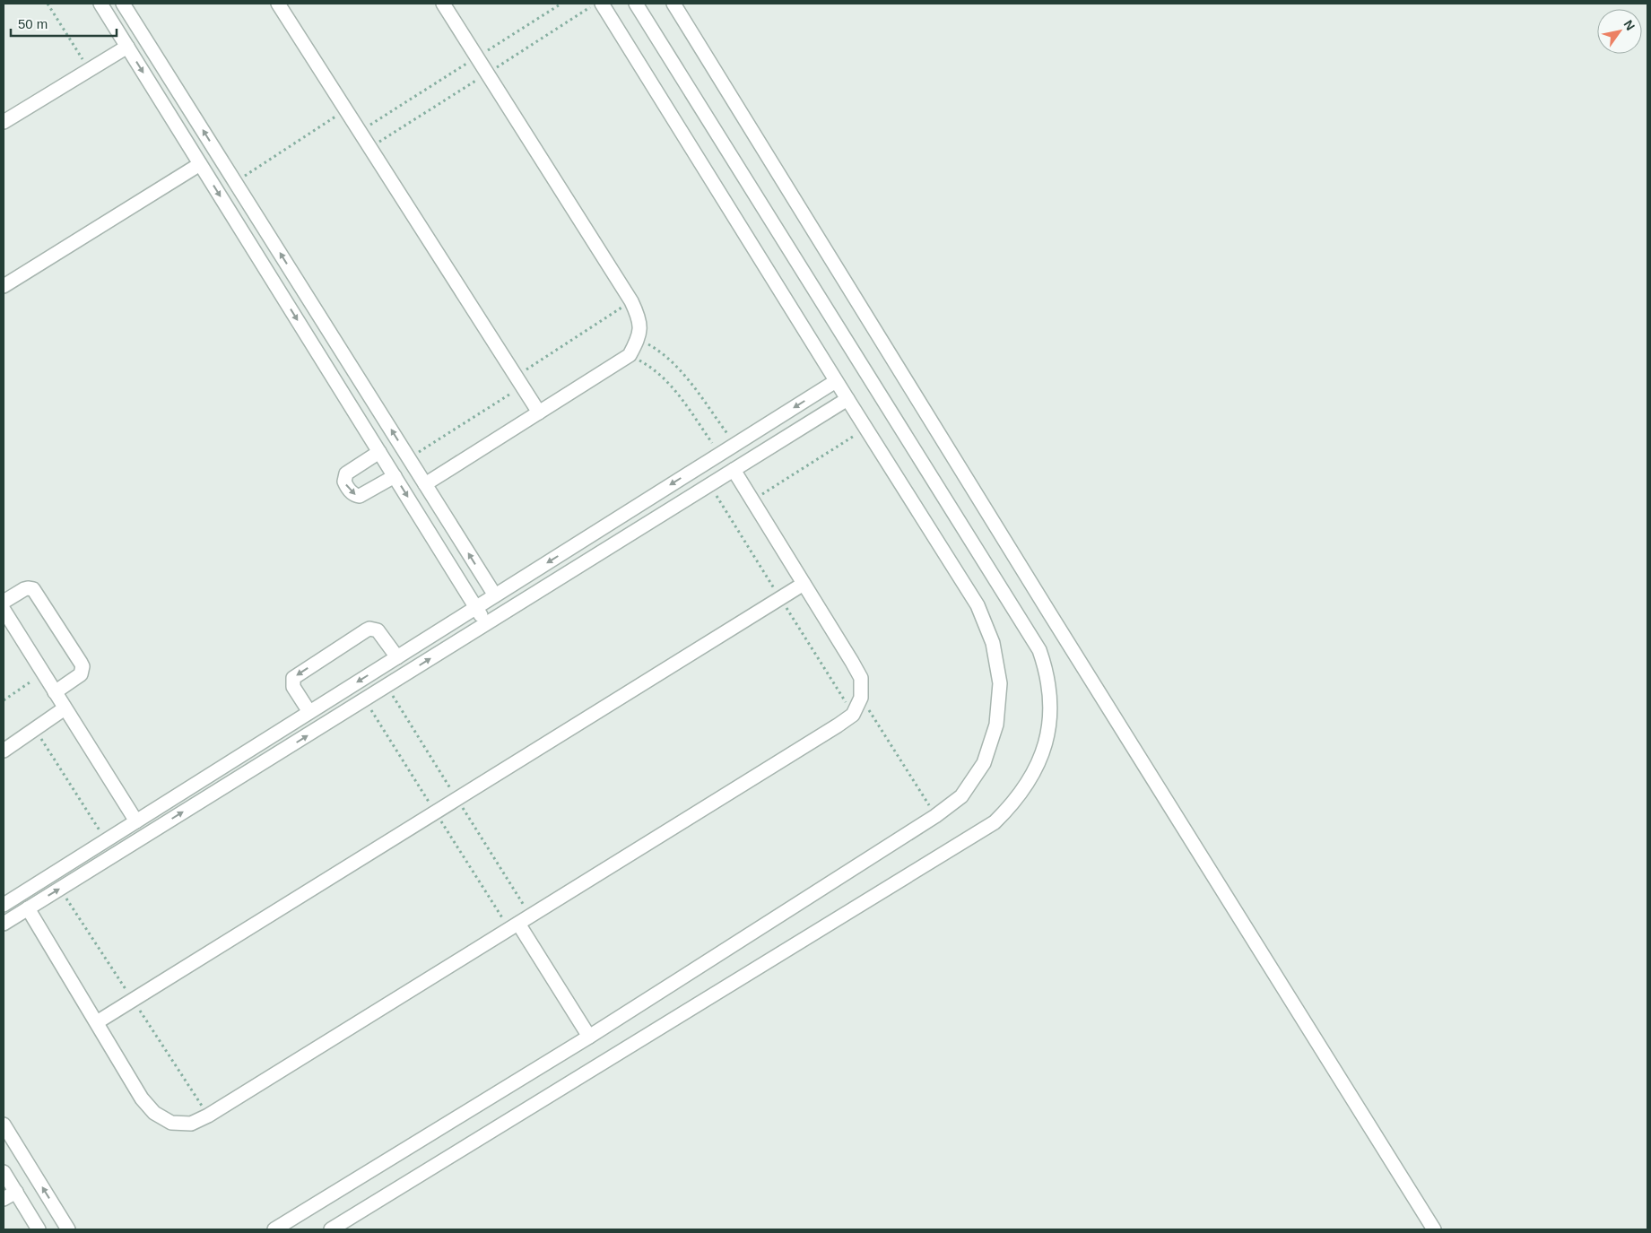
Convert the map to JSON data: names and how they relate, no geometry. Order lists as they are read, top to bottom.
{
  "scale_bar": "50 m",
  "north": "top right"
}
